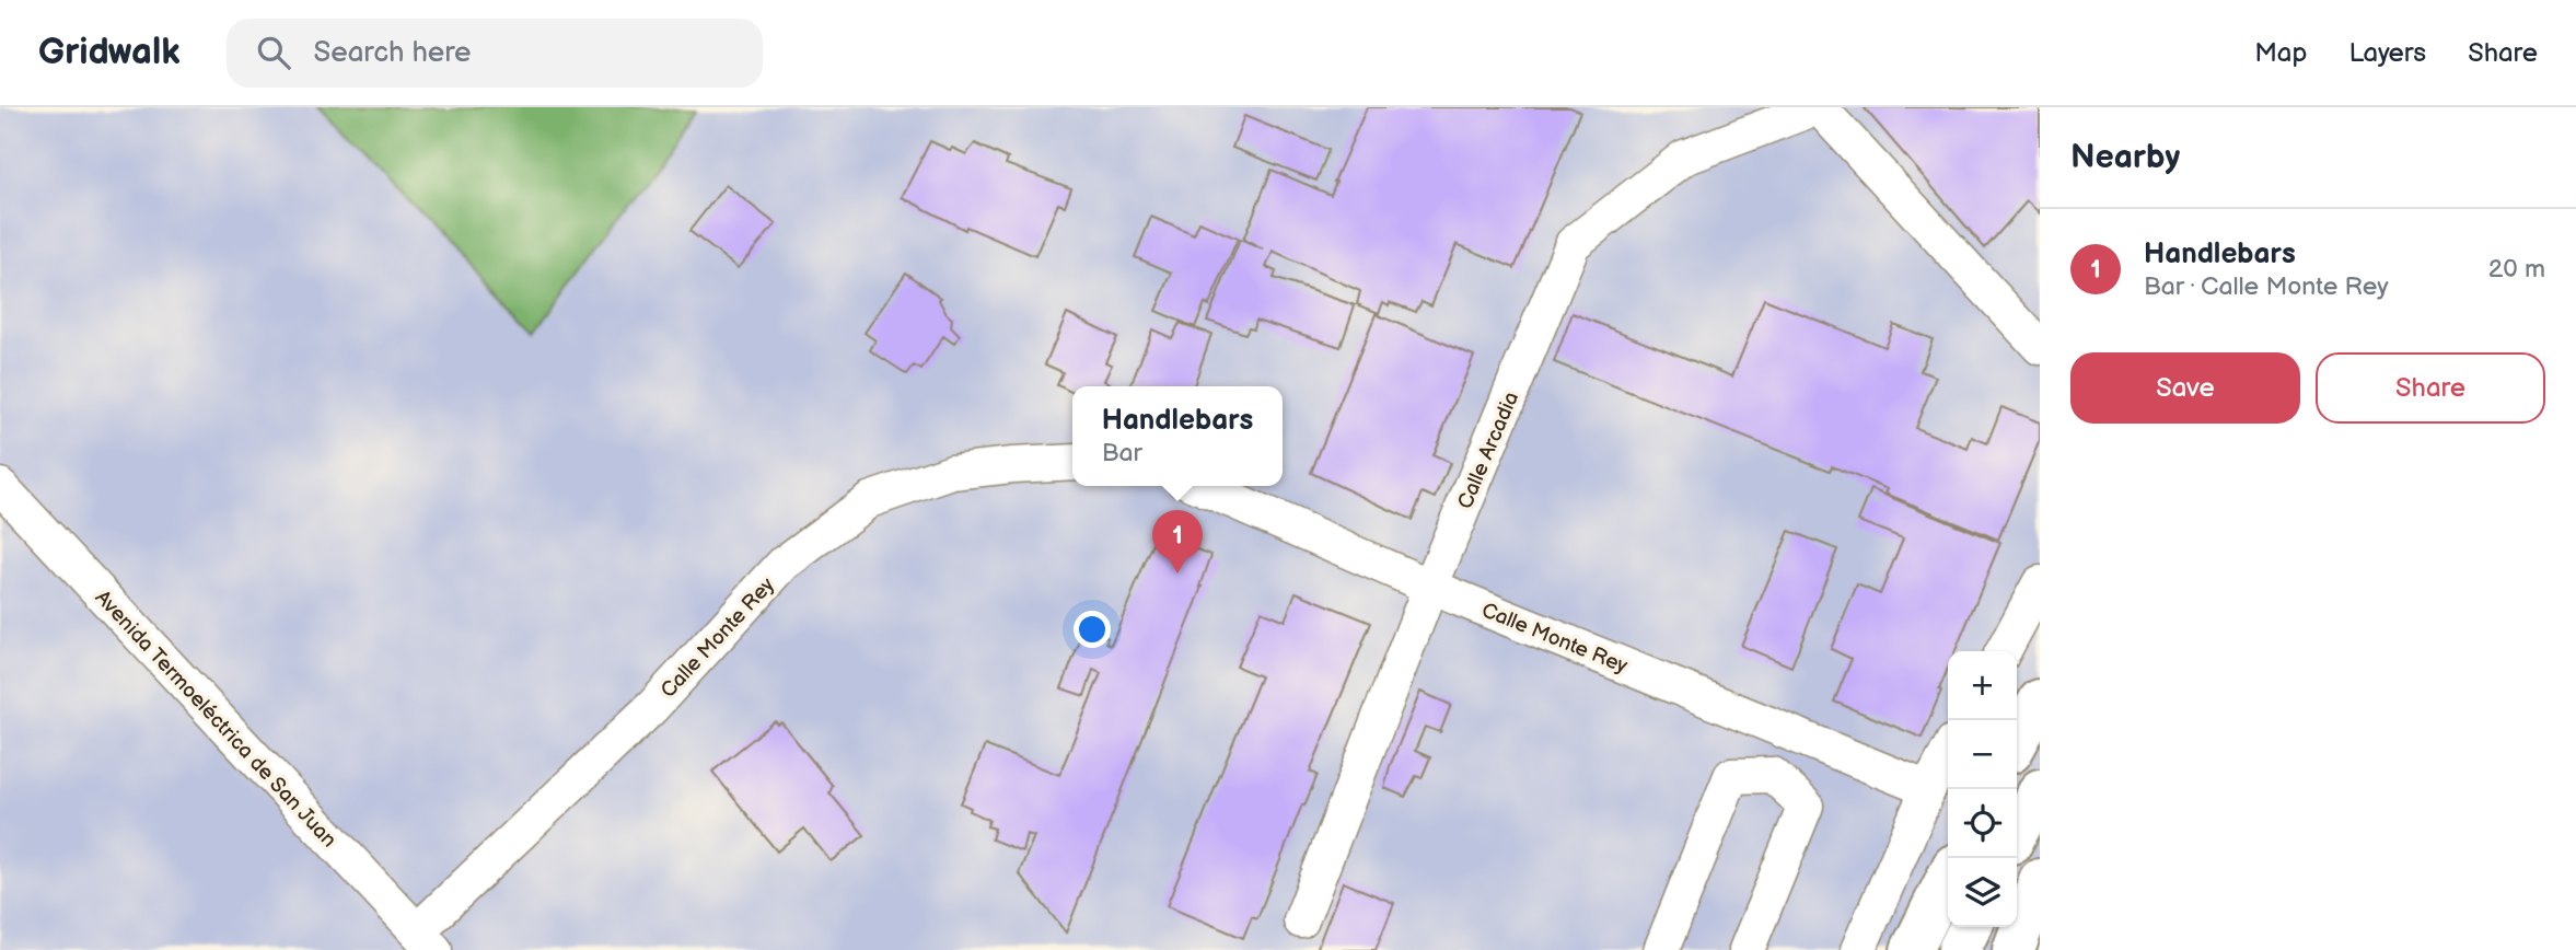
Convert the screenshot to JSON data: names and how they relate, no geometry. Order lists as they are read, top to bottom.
{
  "streets": {
    "street": ["Calle Arcadia", "Calle Monte Rey", "Avenida Termoeléctrica de San Juan"]
  },
  "crossings": [
    ["Calle Arcadia", "Calle Monte Rey"],
    ["Calle Monte Rey", "Avenida Termoeléctrica de San Juan"]
  ],
  "page": {
    "header": "Gridwalk",
    "search": "Search here",
    "nav": ["Map", "Layers", "Share"],
    "heading": "Nearby",
    "list": [
      {
        "mark": "1",
        "name": "Handlebars",
        "note": "Bar · Calle Monte Rey",
        "value": "20 m"
      }
    ],
    "buttons": ["Save", "Share"],
    "popup": ["Handlebars", "Bar"],
    "pins": "1",
    "map_buttons": ["+", "−"]
  }
}
